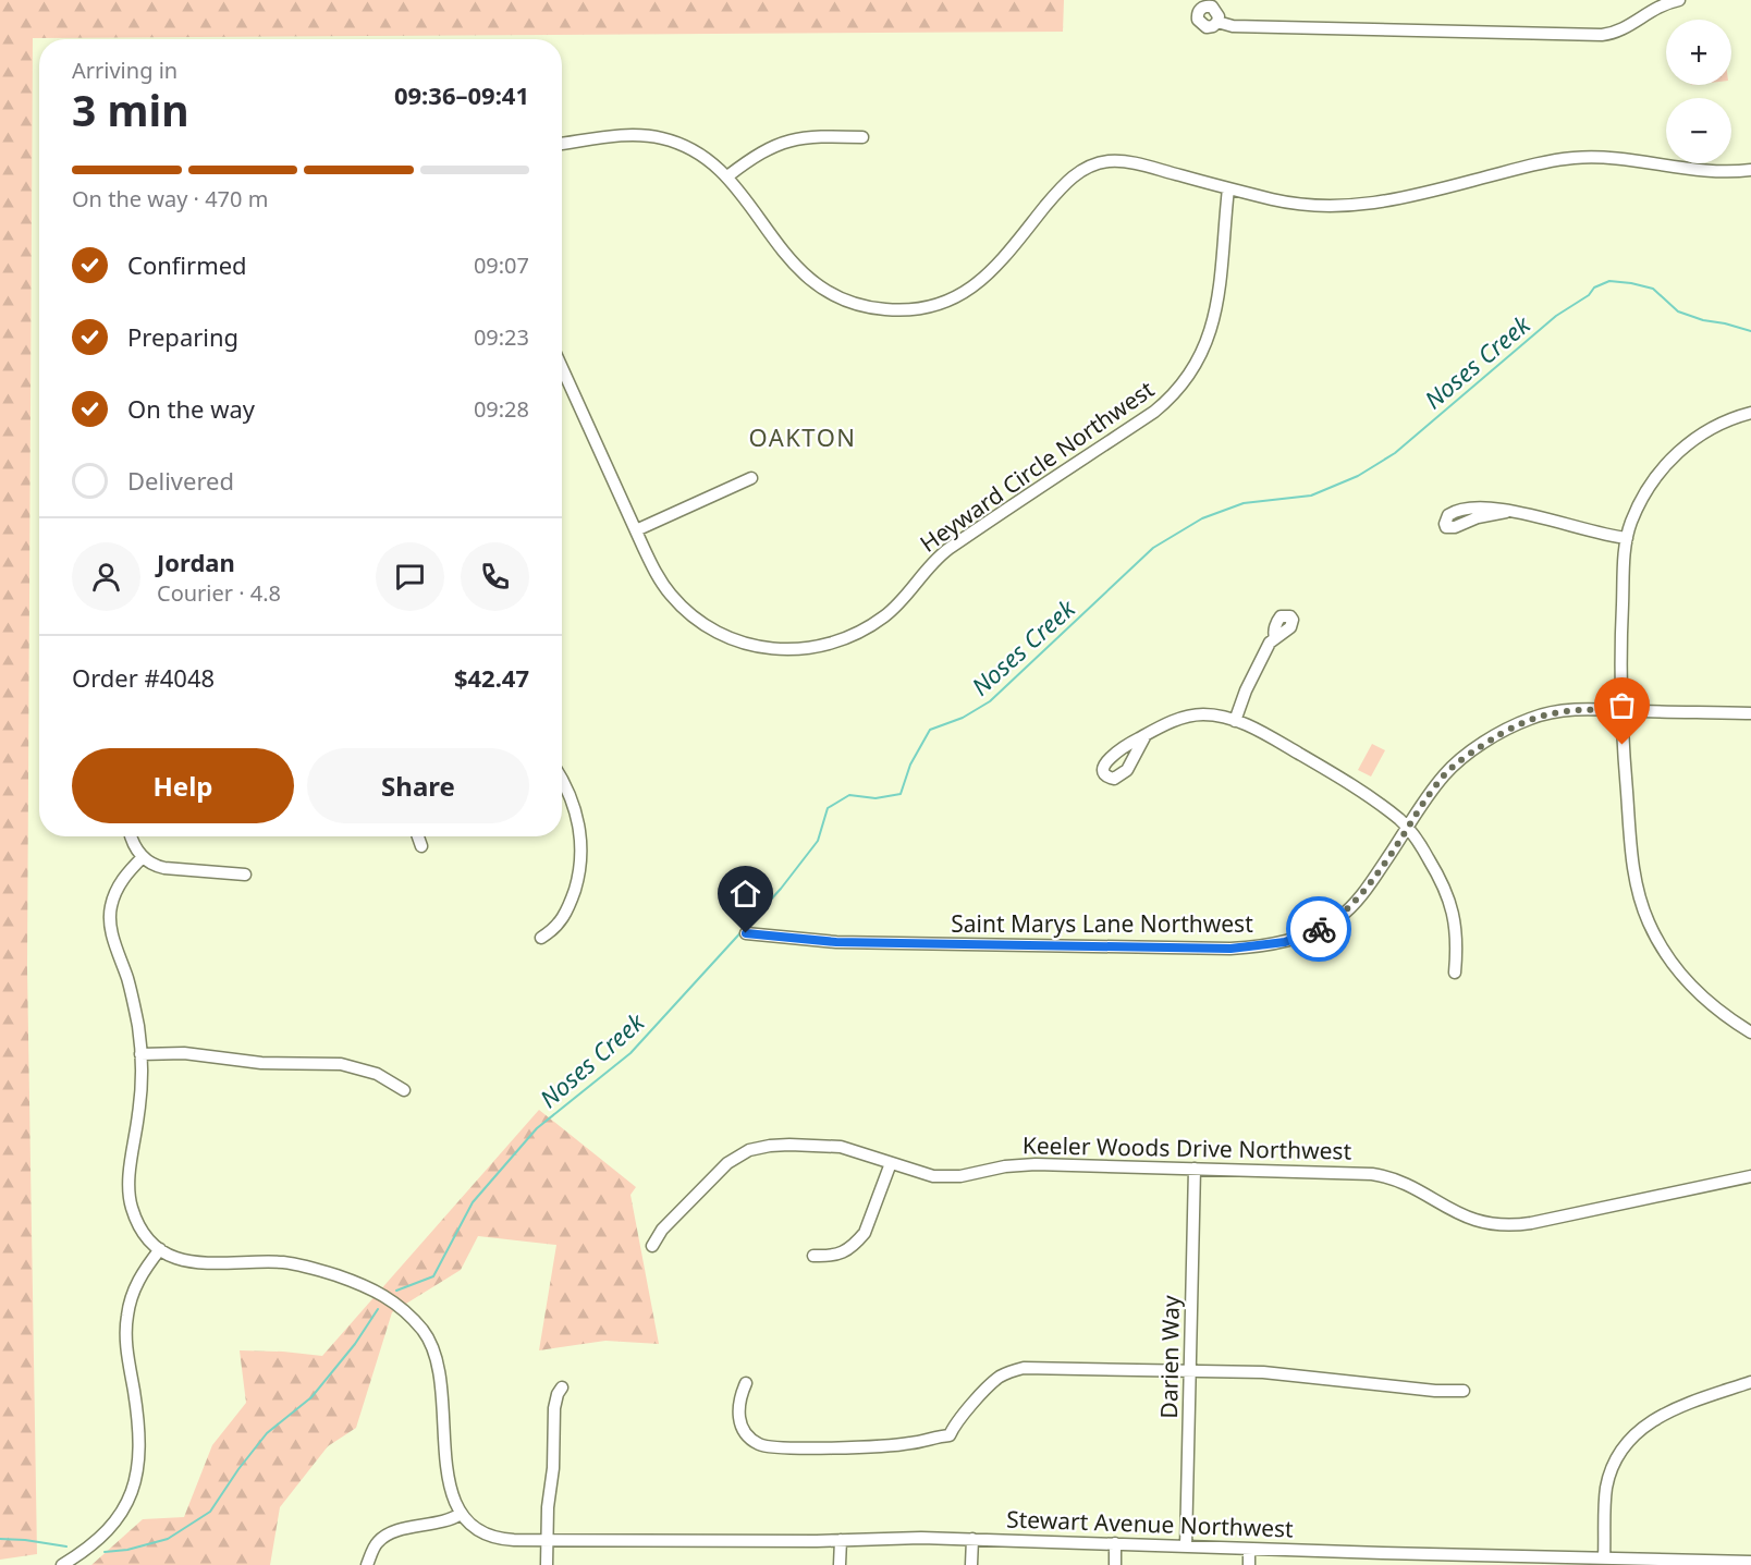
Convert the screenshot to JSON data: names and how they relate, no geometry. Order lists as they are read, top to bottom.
{
  "streets": {
    "street": [
      "Heyward Circle Northwest",
      "Saint Marys Lane Northwest",
      "Keeler Woods Drive Northwest",
      "Darien Way",
      "Stewart Avenue Northwest"
    ]
  },
  "crossings": [
    ["Keeler Woods Drive Northwest", "Darien Way"],
    ["Darien Way", "Stewart Avenue Northwest"]
  ],
  "districts": ["OAKTON"],
  "water": ["Noses Creek"],
  "page": {
    "map_buttons": ["+", "−"],
    "heading": ["3 min", "Arriving in", "09:36–09:41"],
    "panel": [
      "Jordan",
      "Courier · 4.8",
      "Order #4048",
      "$42.47"
    ],
    "bar": "On the way · 470 m",
    "list": [
      ["Confirmed", "09:07"],
      ["Preparing", "09:23"],
      ["On the way", "09:28"],
      "Delivered"
    ],
    "buttons": ["Help", "Share"]
  }
}
